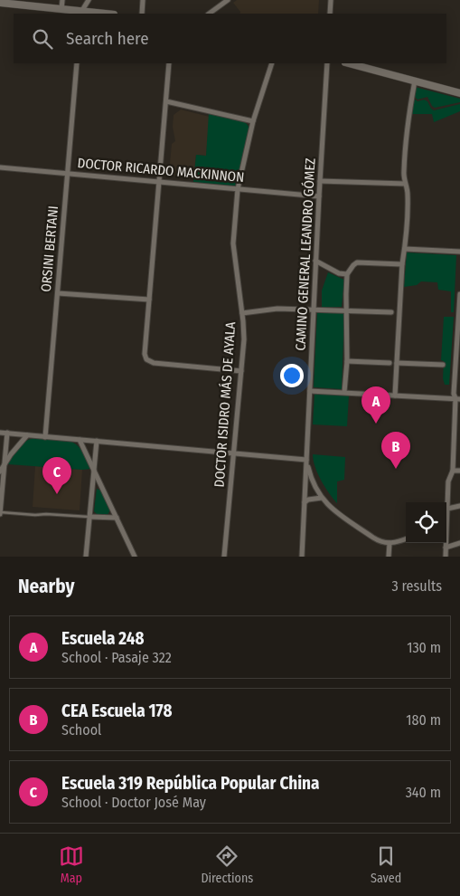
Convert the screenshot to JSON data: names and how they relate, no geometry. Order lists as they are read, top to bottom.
{
  "streets": {
    "street": [
      "DOCTOR RICARDO MACKINNON",
      "ORSINI BERTANI",
      "CAMINO GENERAL LEANDRO GÓMEZ",
      "DOCTOR ISIDRO MÁS DE AYALA"
    ]
  },
  "crossings": [
    ["DOCTOR RICARDO MACKINNON", "ORSINI BERTANI"],
    ["DOCTOR RICARDO MACKINNON", "CAMINO GENERAL LEANDRO GÓMEZ"],
    ["DOCTOR RICARDO MACKINNON", "DOCTOR ISIDRO MÁS DE AYALA"]
  ],
  "page": {
    "search": "Search here",
    "pins": ["A", "B", "C"],
    "heading": ["Nearby", "3 results"],
    "list": [
      {
        "mark": "A",
        "name": "Escuela 248",
        "note": "School · Pasaje 322",
        "value": "130 m"
      },
      {
        "mark": "B",
        "name": "CEA Escuela 178",
        "note": "School",
        "value": "180 m"
      },
      {
        "mark": "C",
        "name": "Escuela 319 República Popular China",
        "note": "School · Doctor José May",
        "value": "340 m"
      }
    ],
    "nav": ["Map", "Directions", "Saved"]
  }
}
